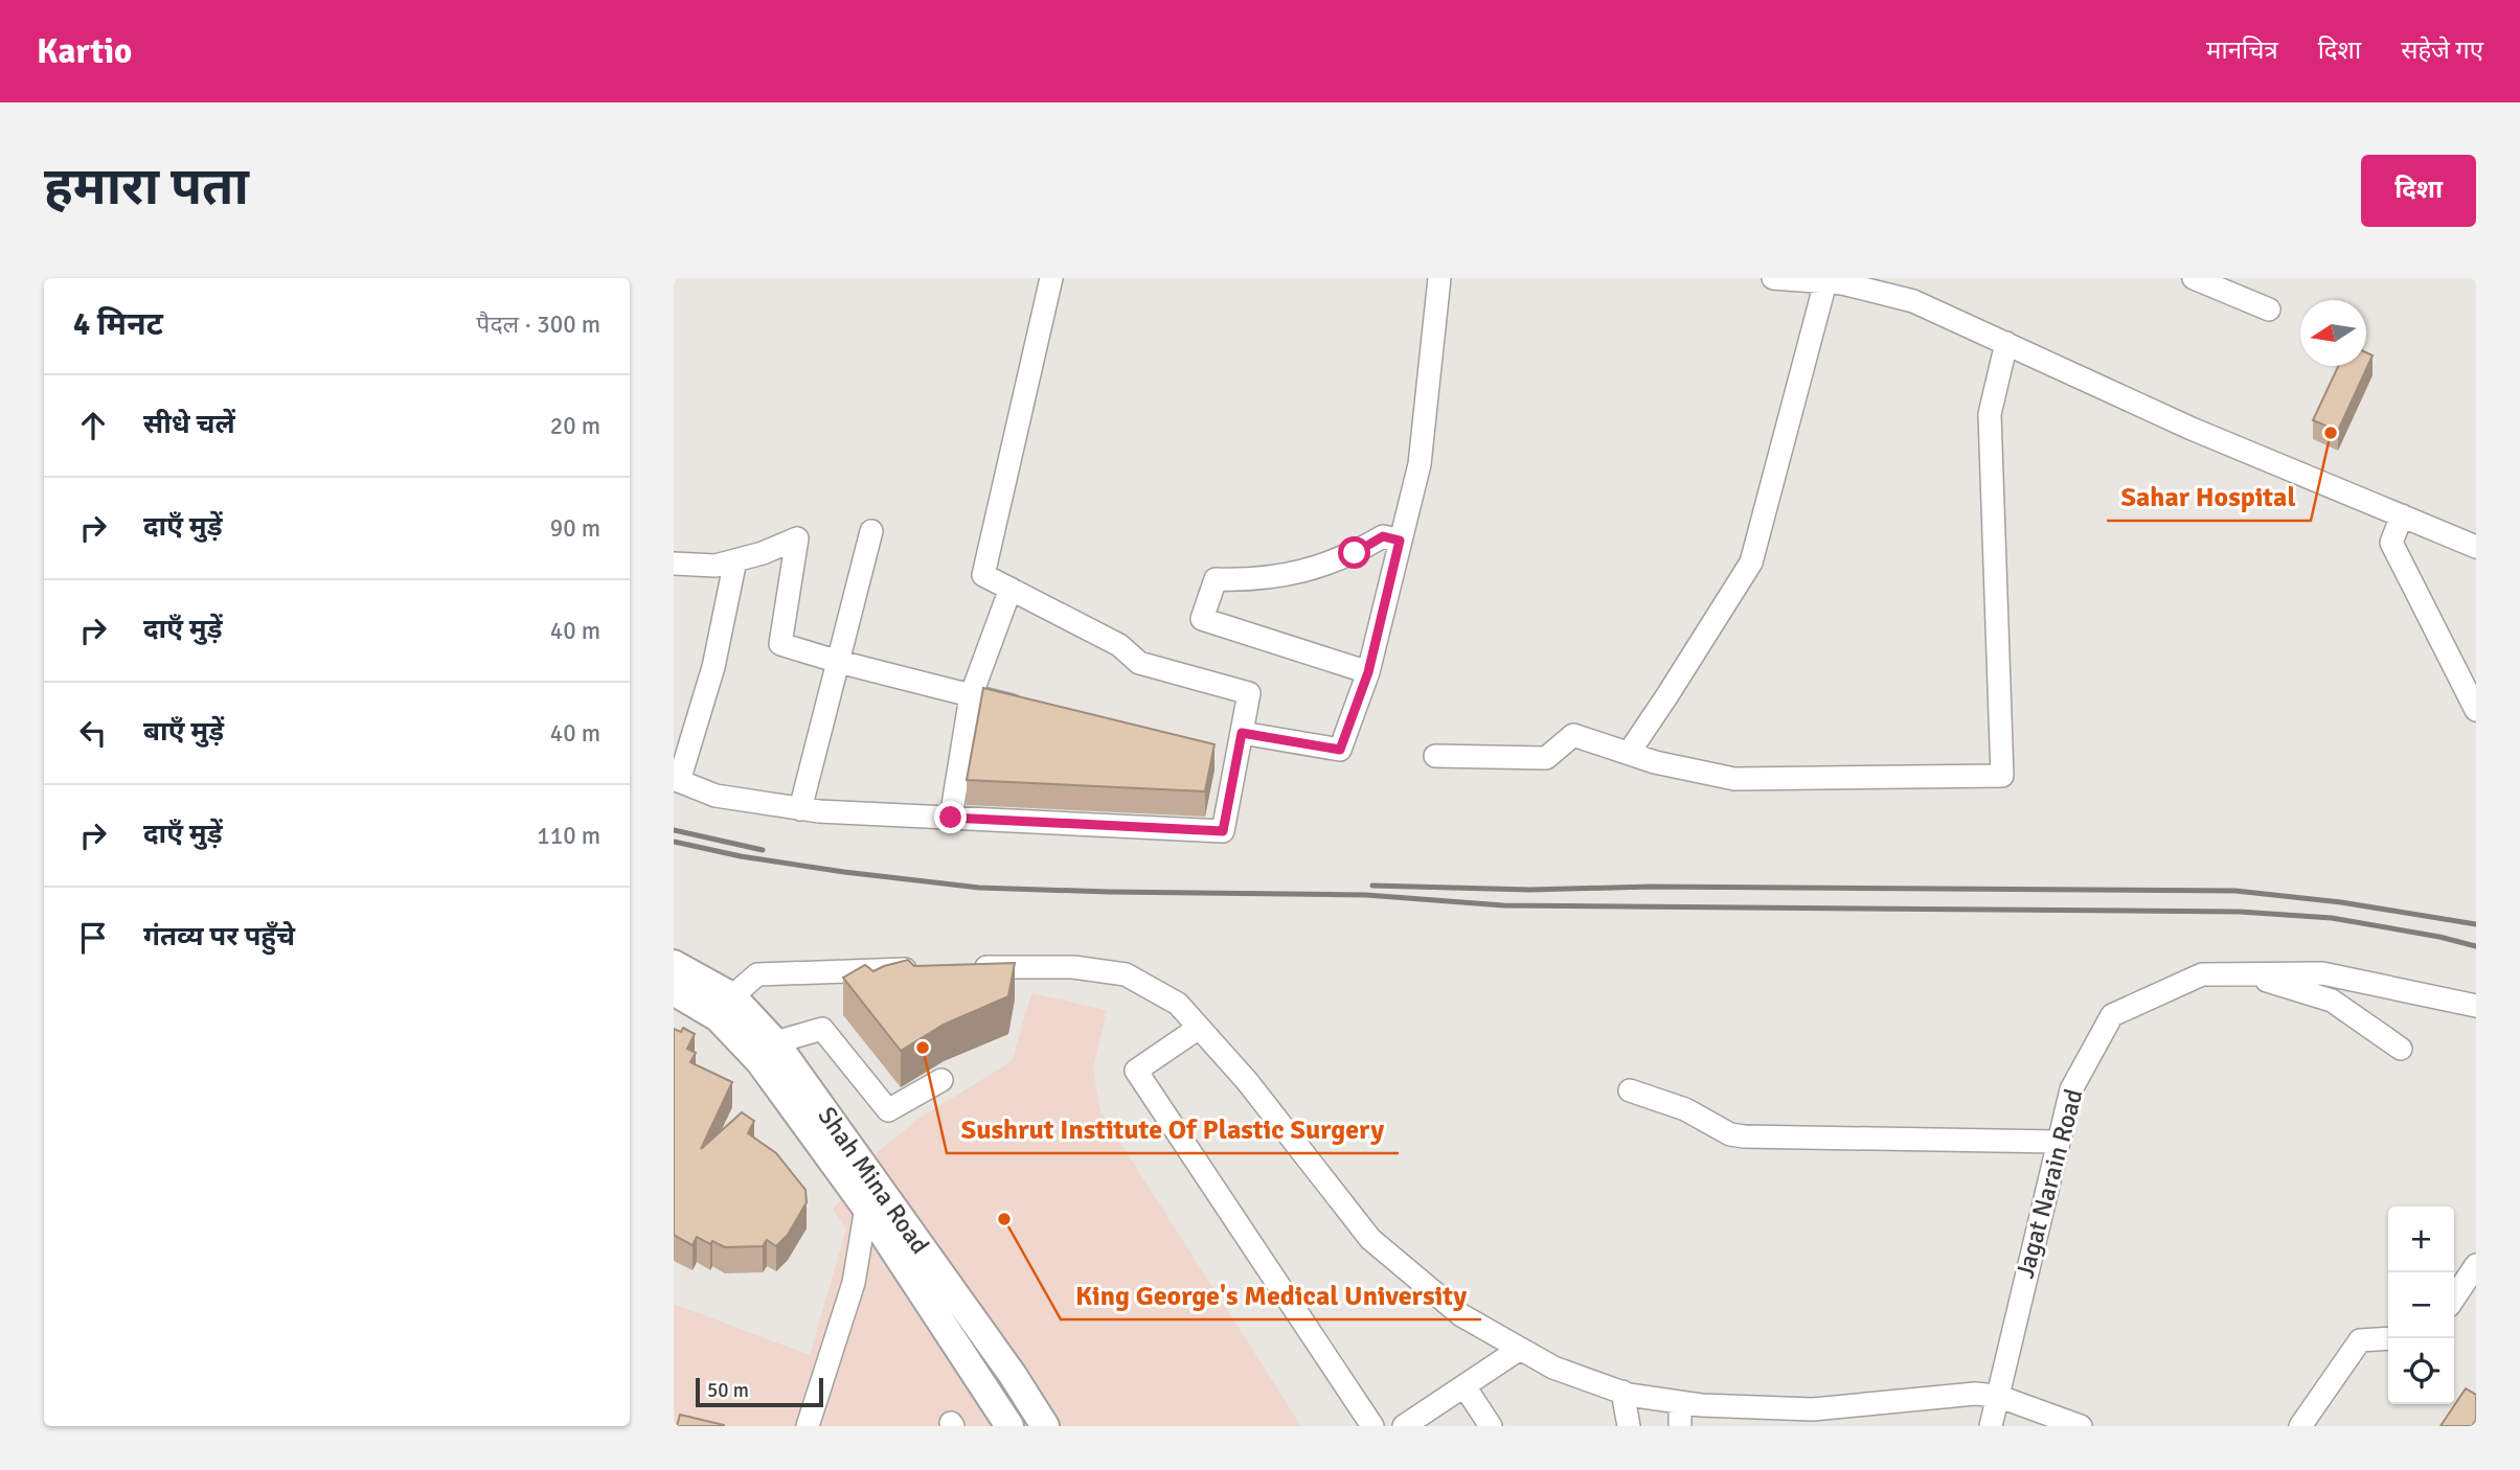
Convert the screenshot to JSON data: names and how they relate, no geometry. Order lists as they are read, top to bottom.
{
  "streets": {
    "main road": ["Shah Mina Road"],
    "street": ["Jagat Narain Road"]
  },
  "places": ["Sahar Hospital", "Sushrut Institute Of Plastic Surgery", "King George's Medical University"],
  "scale_bar": "50 m",
  "north": "left",
  "page": {
    "header": "Kartio",
    "nav": ["मानचित्र", "दिशा", "सहेजे गए"],
    "buttons": "दिशा",
    "title": "हमारा पता",
    "heading": ["4 मिनट", "पैदल · 300 m"],
    "list": [
      ["सीधे चलें", "20 m"],
      ["दाएँ मुड़ें", "90 m"],
      ["दाएँ मुड़ें", "40 m"],
      ["बाएँ मुड़ें", "40 m"],
      ["दाएँ मुड़ें", "110 m"],
      "गंतव्य पर पहुँचे"
    ],
    "map_buttons": ["+", "−"],
    "scale": "50 m"
  }
}
